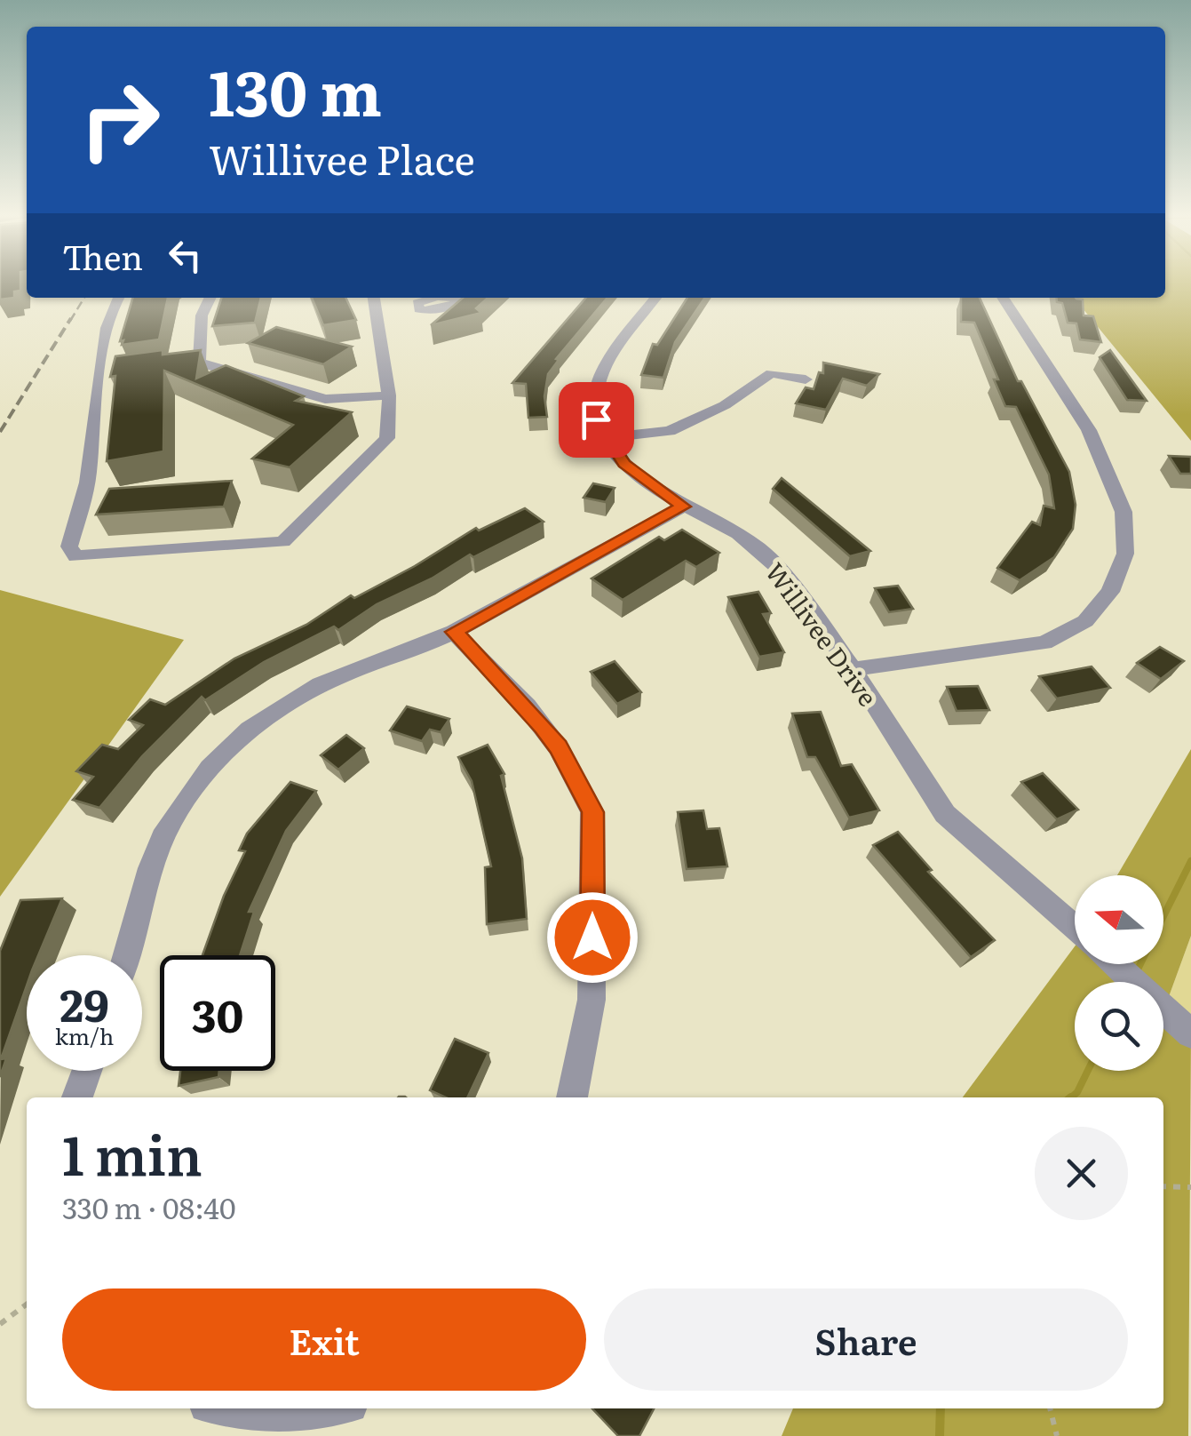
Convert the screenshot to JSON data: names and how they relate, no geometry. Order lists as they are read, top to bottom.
{
  "streets": {
    "street": ["Willivee Drive"]
  },
  "north": "left",
  "page": {
    "turn": ["130 m", "Willivee Place"],
    "then": "Then",
    "speed": "29 km/h",
    "limit": "30",
    "heading": ["1 min", "330 m · 08:40"],
    "buttons": ["Exit", "Share"]
  }
}
